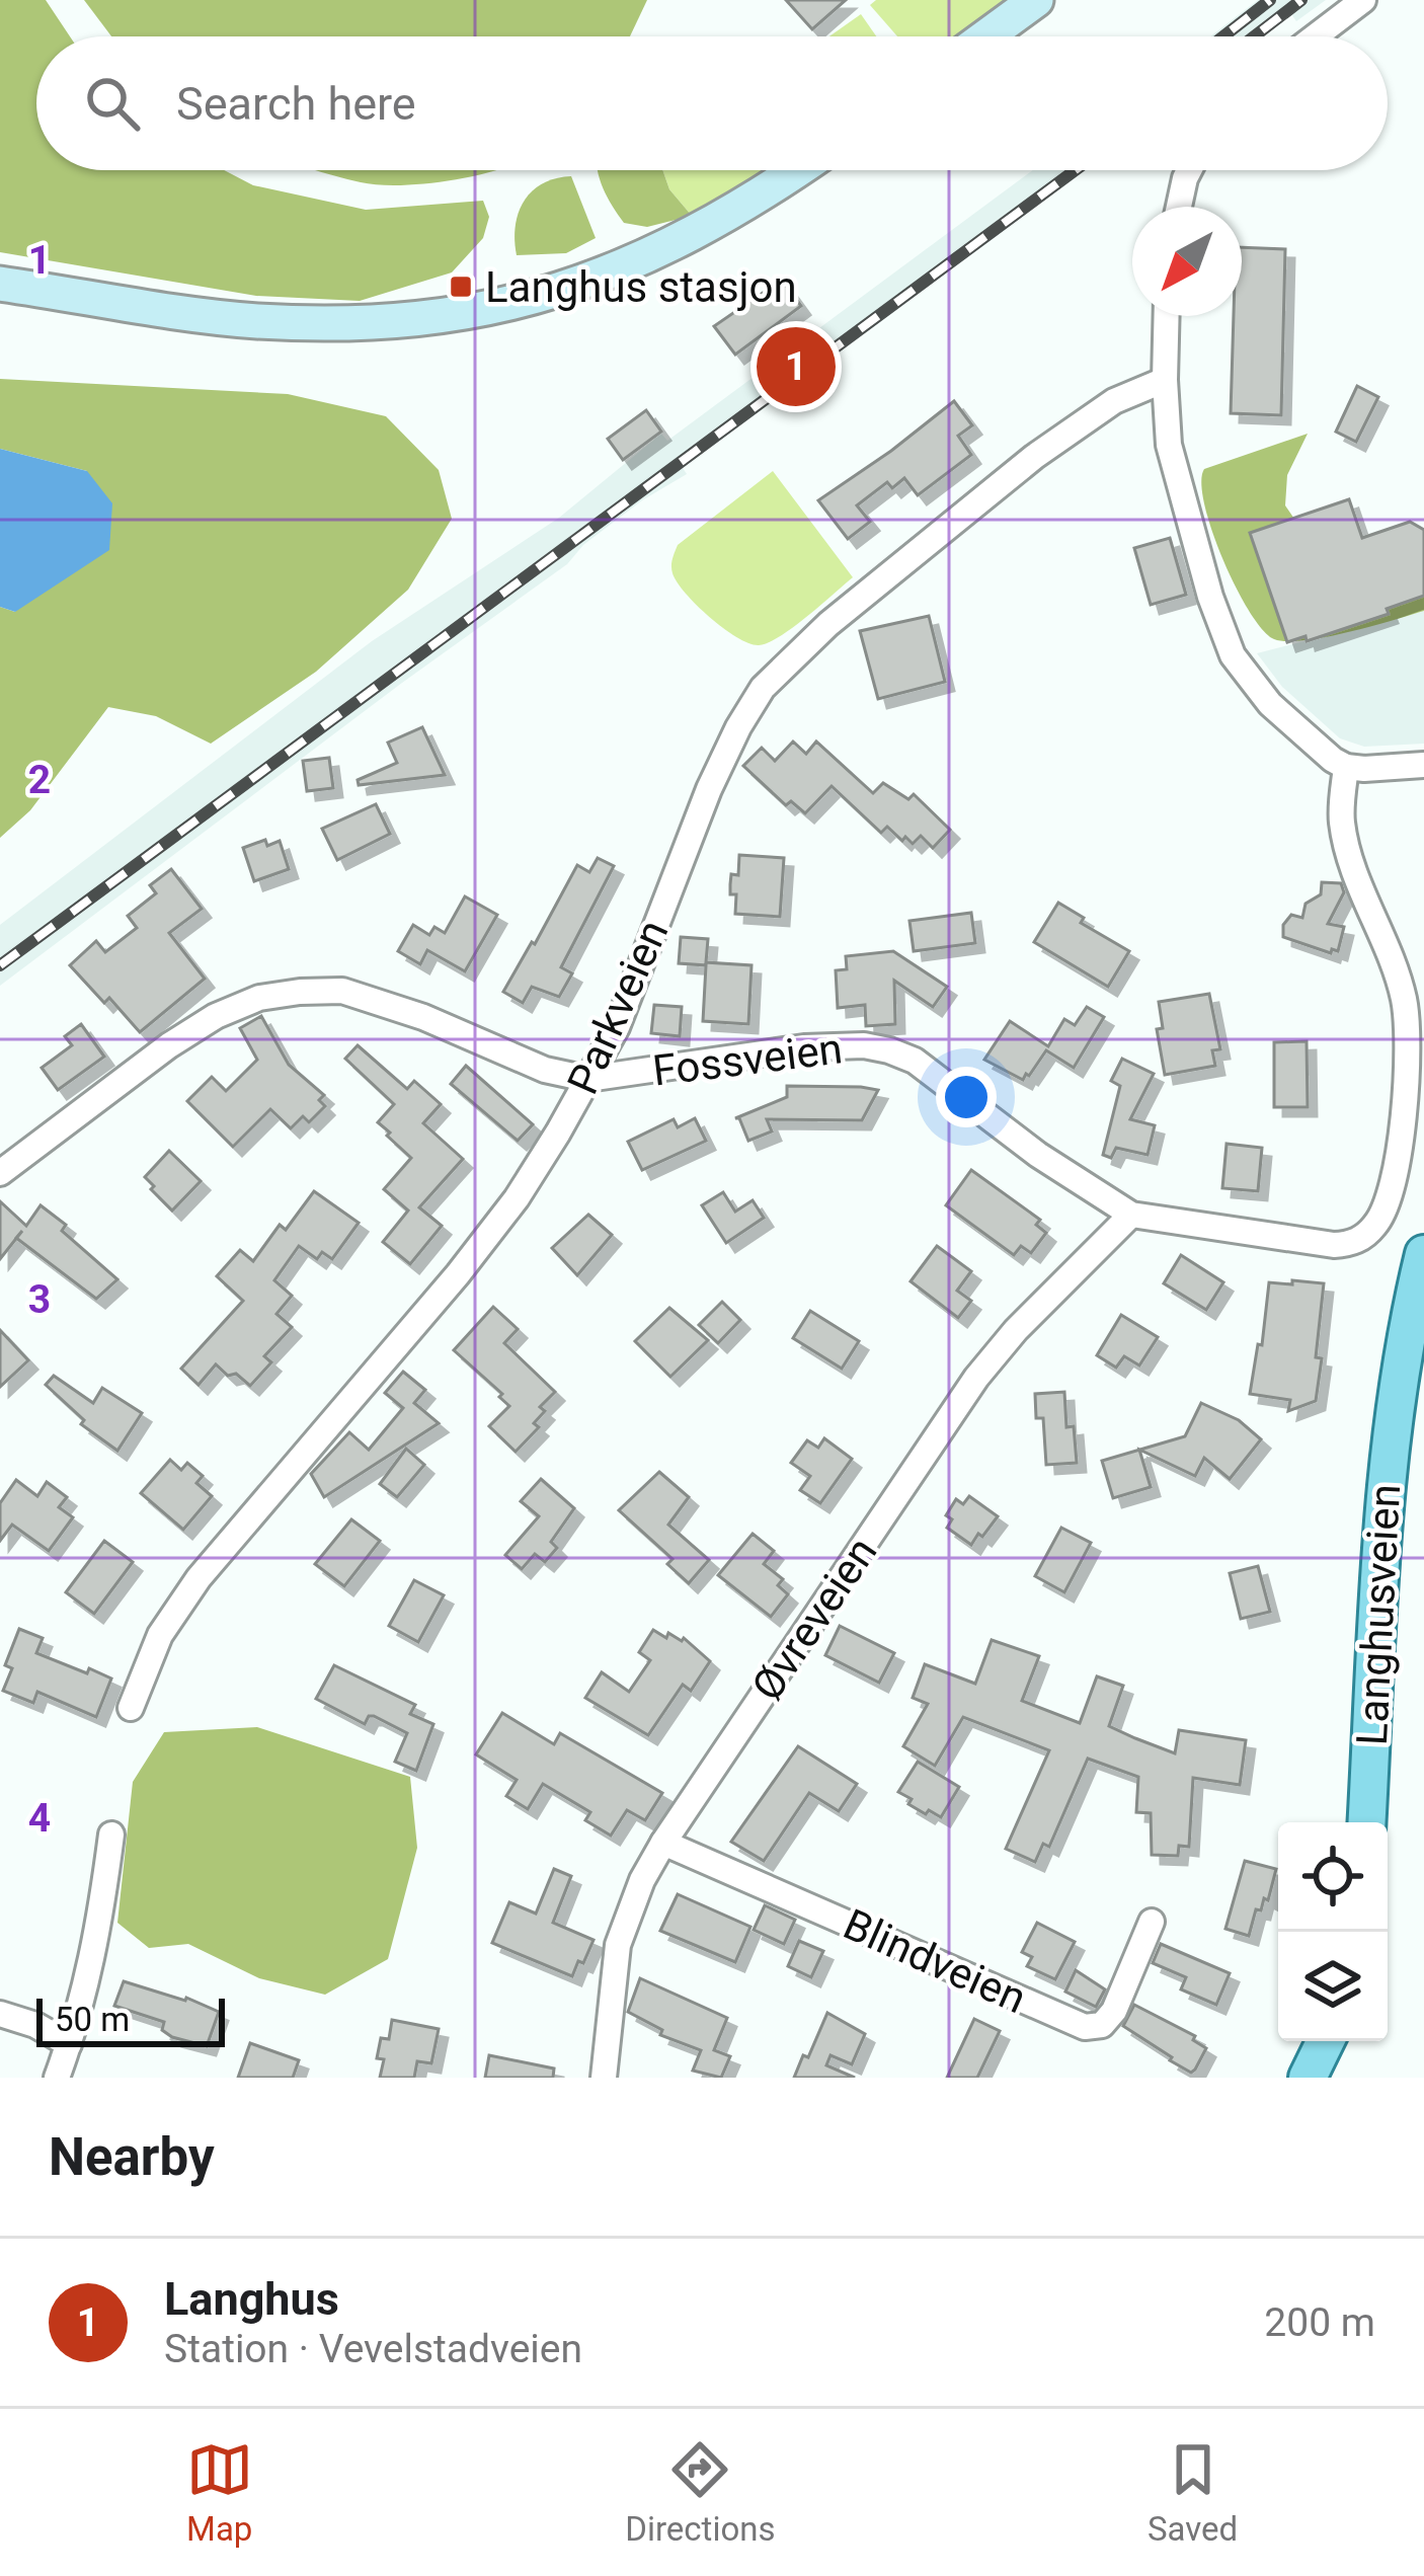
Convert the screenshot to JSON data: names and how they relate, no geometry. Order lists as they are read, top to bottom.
{
  "streets": {
    "main road": ["Langhusveien"],
    "street": [
      "Parkveien",
      "Fossveien",
      "Øvreveien",
      "Blindveien"
    ]
  },
  "crossings": [
    ["Parkveien", "Fossveien"],
    ["Fossveien", "Øvreveien"],
    ["Øvreveien", "Blindveien"]
  ],
  "places": {
    "transit": ["Langhus stasjon"]
  },
  "scale_bar": "50 m",
  "north": "bottom left",
  "page": {
    "search": "Search here",
    "pins": "1",
    "scale": "50 m",
    "heading": "Nearby",
    "list": [
      {
        "mark": "1",
        "name": "Langhus",
        "note": "Station · Vevelstadveien",
        "value": "200 m"
      }
    ],
    "nav": ["Map", "Directions", "Saved"]
  },
  "grid": {
    "rows": [
      "1",
      "2",
      "3",
      "4"
    ]
  }
}
